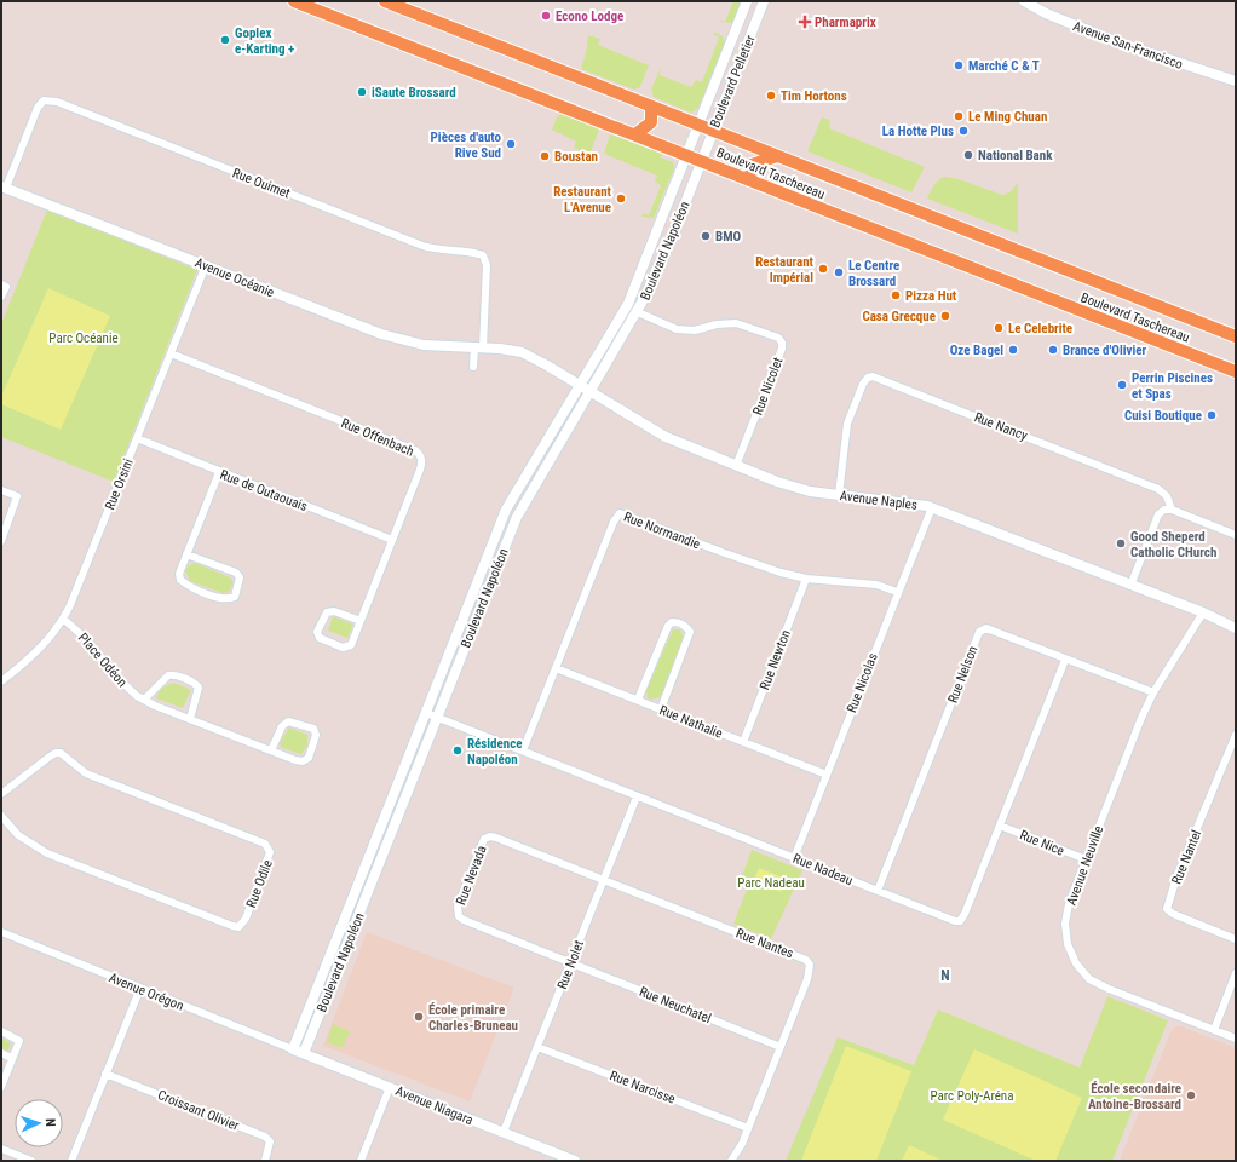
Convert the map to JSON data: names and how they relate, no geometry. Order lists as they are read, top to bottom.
{
  "streets": {
    "main road": ["Boulevard Taschereau"],
    "street": [
      "Avenue San-Francisco",
      "Boulevard Pelletier",
      "Rue Ouimet",
      "Boulevard Napoléon",
      "Avenue Océanie",
      "Rue Nicolet",
      "Rue Nancy",
      "Rue Offenbach",
      "Rue Orsini",
      "Rue de Outaouais",
      "Avenue Naples",
      "Rue Normandie",
      "Place Odéon",
      "Rue Newton",
      "Rue Nelson",
      "Rue Nicolas",
      "Rue Nathalie",
      "Rue Nice",
      "Rue Nantel",
      "Avenue Neuville",
      "Rue Nadeau",
      "Rue Nevada",
      "Rue Odile",
      "Rue Nantes",
      "Rue Nolet",
      "Avenue Orégon",
      "Rue Neuchatel",
      "Rue Narcisse",
      "Avenue Niagara",
      "Croissant Olivier"
    ]
  },
  "crossings": [
    ["Boulevard Pelletier", "Boulevard Taschereau"],
    ["Boulevard Pelletier", "Boulevard Napoléon"],
    ["Boulevard Taschereau", "Boulevard Napoléon"],
    ["Rue Ouimet", "Avenue Océanie"],
    ["Boulevard Napoléon", "Avenue Océanie"],
    ["Boulevard Napoléon", "Rue Nicolet"],
    ["Boulevard Napoléon", "Avenue Naples"],
    ["Boulevard Napoléon", "Rue Nadeau"],
    ["Boulevard Napoléon", "Avenue Orégon"],
    ["Boulevard Napoléon", "Avenue Niagara"],
    ["Avenue Océanie", "Rue Orsini"],
    ["Avenue Océanie", "Avenue Naples"],
    ["Rue Nicolet", "Avenue Naples"],
    ["Rue Nancy", "Avenue Naples"],
    ["Rue Offenbach", "Rue Orsini"],
    ["Rue Offenbach", "Rue de Outaouais"],
    ["Rue Orsini", "Rue de Outaouais"],
    ["Rue Orsini", "Place Odéon"],
    ["Avenue Naples", "Rue Nicolas"],
    ["Avenue Naples", "Avenue Neuville"],
    ["Rue Normandie", "Rue Newton"],
    ["Rue Normandie", "Rue Nicolas"],
    ["Rue Normandie", "Rue Nathalie"],
    ["Rue Normandie", "Rue Nadeau"],
    ["Rue Newton", "Rue Nathalie"],
    ["Rue Nelson", "Avenue Neuville"],
    ["Rue Nelson", "Rue Nadeau"],
    ["Rue Nicolas", "Rue Nathalie"],
    ["Rue Nicolas", "Rue Nadeau"],
    ["Rue Nice", "Avenue Neuville"],
    ["Rue Nice", "Rue Nadeau"],
    ["Rue Nadeau", "Rue Nolet"],
    ["Rue Nevada", "Rue Nantes"],
    ["Rue Nevada", "Rue Nolet"],
    ["Rue Nevada", "Rue Neuchatel"],
    ["Rue Nantes", "Rue Nolet"],
    ["Rue Nantes", "Rue Neuchatel"],
    ["Rue Nantes", "Rue Narcisse"],
    ["Rue Nolet", "Rue Neuchatel"],
    ["Rue Nolet", "Rue Narcisse"],
    ["Rue Nolet", "Avenue Niagara"],
    ["Avenue Orégon", "Avenue Niagara"]
  ],
  "districts": ["N"],
  "parks": ["Parc Océanie", "Parc Nadeau", "Parc Poly-Aréna"],
  "places": {
    "other": [
      "Econo Lodge",
      "Goplex e-Karting +",
      "Marché C & T",
      "iSaute Brossard",
      "Tim Hortons",
      "Le Ming Chuan",
      "La Hotte Plus",
      "Pièces d'auto Rive Sud",
      "National Bank",
      "Boustan",
      "Restaurant L'Avenue",
      "BMO",
      "Restaurant Impérial",
      "Le Centre Brossard",
      "Pizza Hut",
      "Casa Grecque",
      "Le Celebrite",
      "Oze Bagel",
      "Brance d'Olivier",
      "Perrin Piscines et Spas",
      "Cuisi Boutique",
      "Good Sheperd Catholic CHurch",
      "Résidence Napoléon",
      "École primaire Charles-Bruneau",
      "École secondaire Antoine-Brossard"
    ],
    "health": ["Pharmaprix"]
  },
  "north": "right"
}
